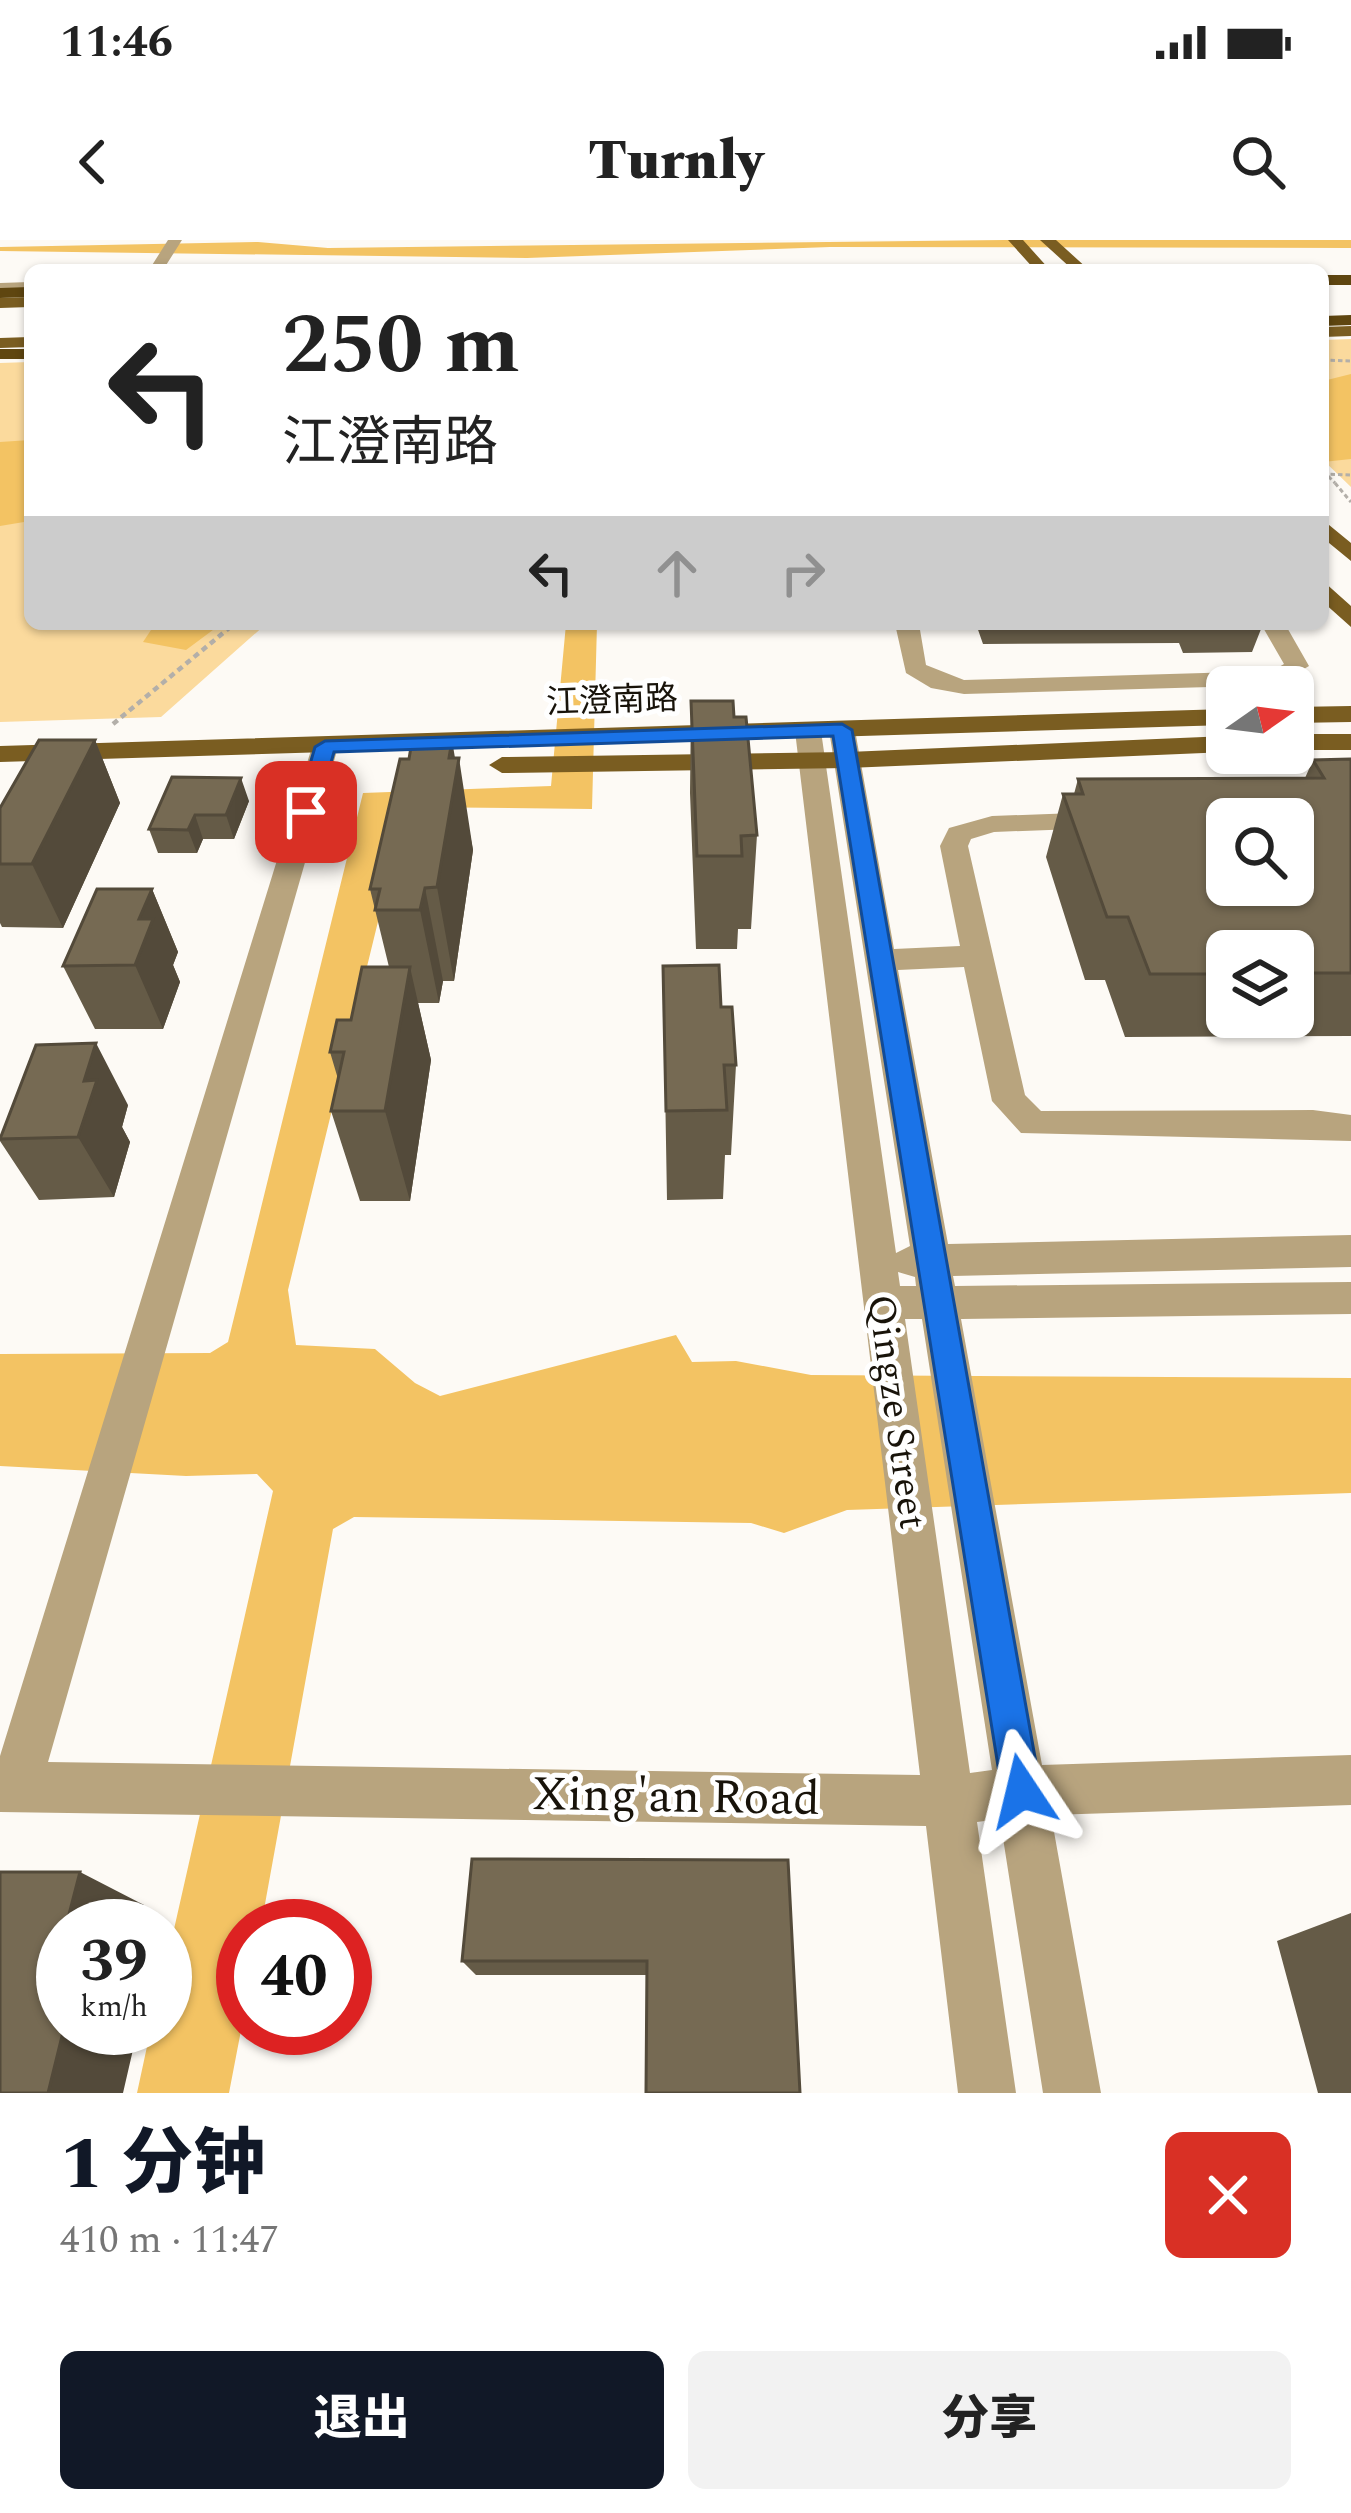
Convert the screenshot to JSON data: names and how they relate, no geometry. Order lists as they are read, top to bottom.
{
  "streets": {
    "main road": ["江澄南路"],
    "street": ["Qingze Street", "Xing'an Road"]
  },
  "crossings": [
    ["江澄南路", "Qingze Street"],
    ["Qingze Street", "Xing'an Road"]
  ],
  "north": "right",
  "page": {
    "status": "11:46",
    "header": "Turnly",
    "turn": ["250 m", "江澄南路"],
    "speed": "39 km/h",
    "limit": "40",
    "heading": ["1 分钟", "410 m · 11:47"],
    "buttons": ["退出", "分享"]
  }
}
